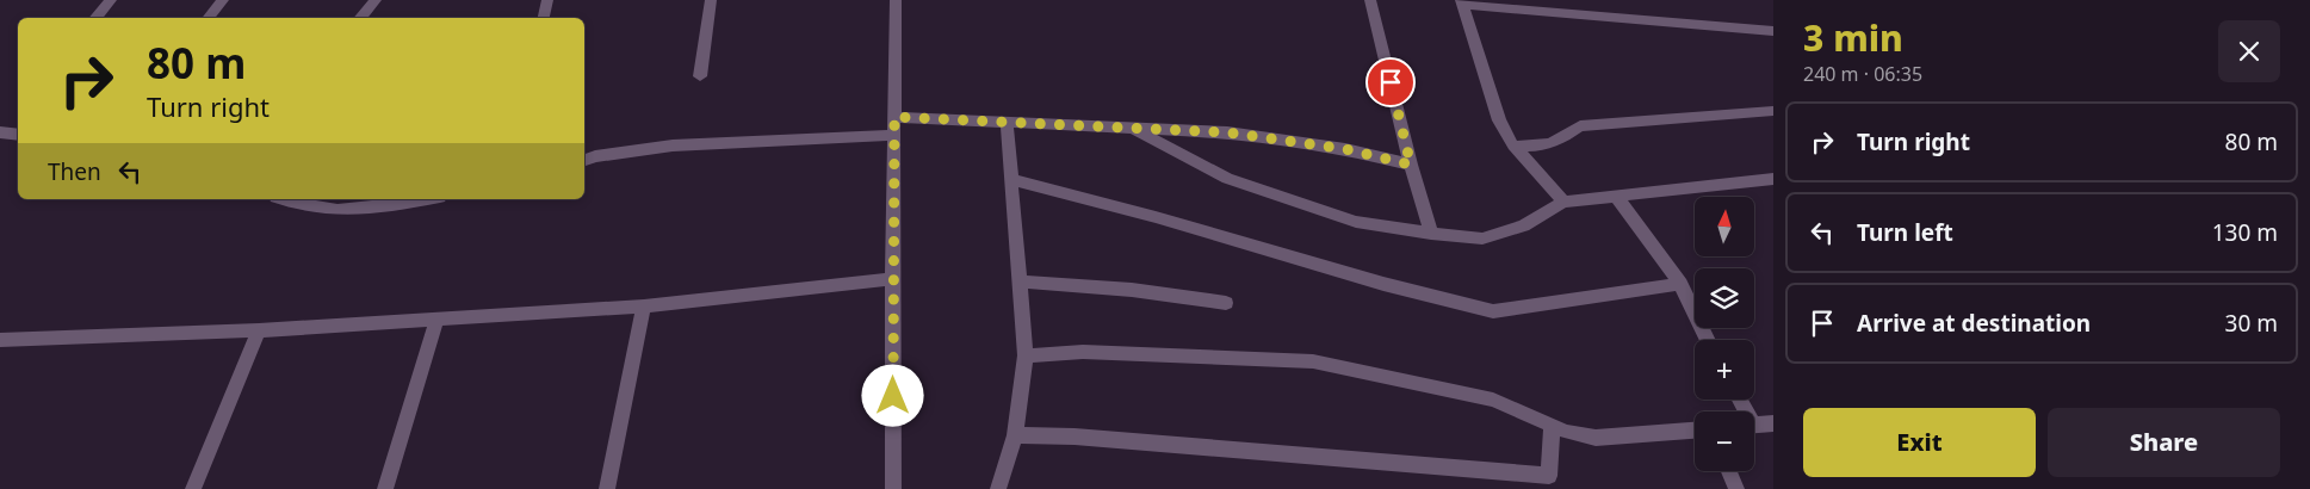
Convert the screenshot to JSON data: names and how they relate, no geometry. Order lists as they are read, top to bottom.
{
  "north": "top",
  "page": {
    "heading": ["3 min", "240 m · 06:35"],
    "turn": ["80 m", "Turn right"],
    "list": [
      {
        "name": "Turn right",
        "value": "80 m"
      },
      {
        "name": "Turn left",
        "value": "130 m"
      },
      {
        "name": "Arrive at destination",
        "value": "30 m"
      }
    ],
    "then": "Then",
    "map_buttons": ["+", "−"],
    "buttons": ["Exit", "Share"]
  }
}
